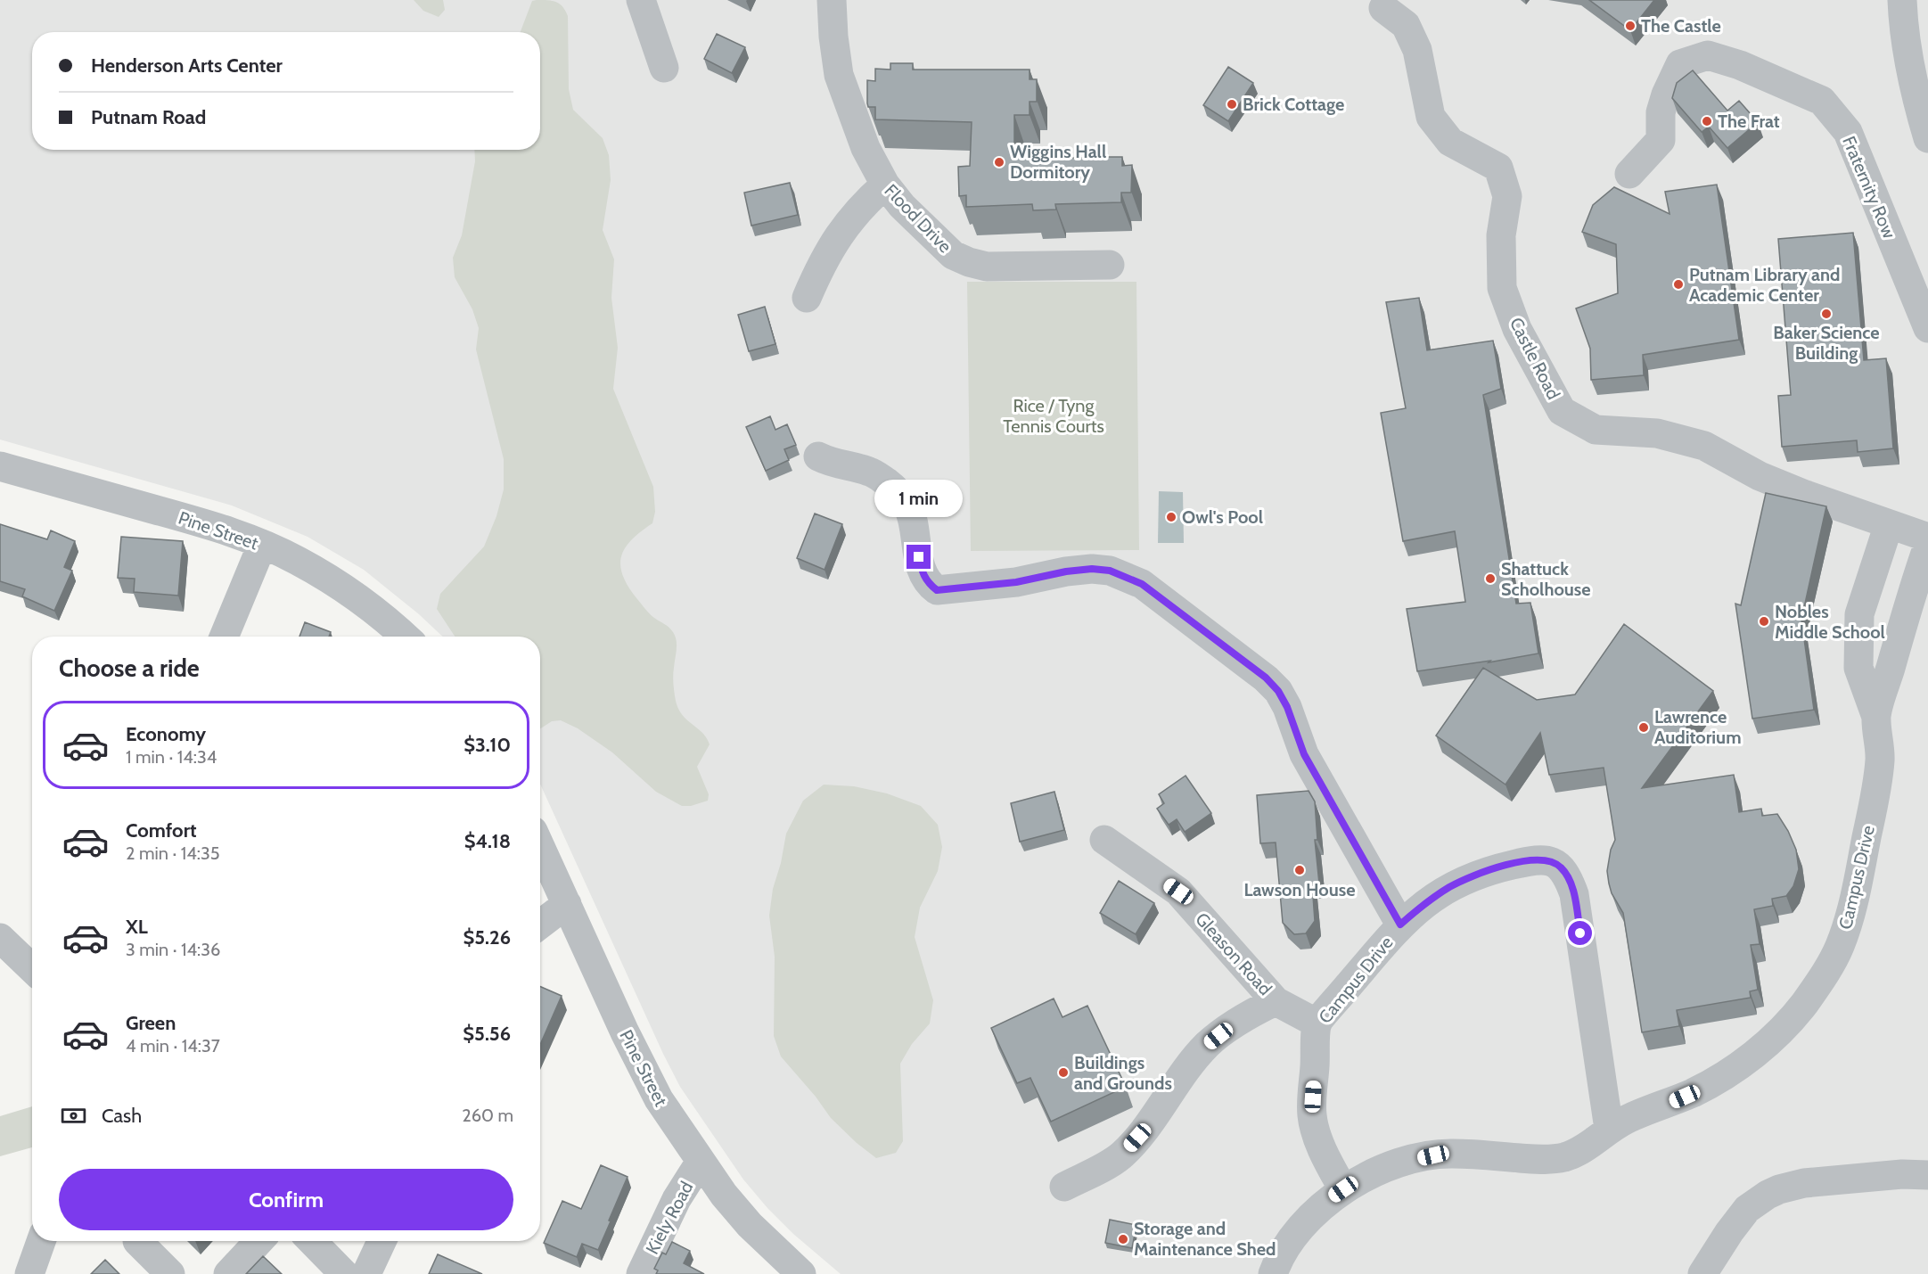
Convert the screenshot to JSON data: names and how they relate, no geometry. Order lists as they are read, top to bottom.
{
  "streets": {
    "street": [
      "Fraternity Row",
      "Flood Drive",
      "Castle Road",
      "Pine Street",
      "Campus Drive",
      "Gleason Road",
      "Kiely Road"
    ]
  },
  "crossings": [
    ["Pine Street", "Kiely Road"],
    ["Campus Drive", "Gleason Road"]
  ],
  "parks": ["Rice / Tyng Tennis Courts"],
  "places": [
    "The Castle",
    "Brick Cottage",
    "The Frat",
    "Wiggins Hall Dormitory",
    "Putnam Library and Academic Center",
    "Baker Science Building",
    "Owl's Pool",
    "Shattuck Scholhouse",
    "Nobles Middle School",
    "Lawrence Auditorium",
    "Lawson House",
    "Buildings and Grounds",
    "Storage and Maintenance Shed"
  ],
  "page": {
    "banner": ["Henderson Arts Center", "Putnam Road"],
    "bubble": "1 min",
    "heading": "Choose a ride",
    "list": [
      {
        "name": "Economy",
        "note": "1 min · 14:34",
        "value": "$3.10"
      },
      {
        "name": "Comfort",
        "note": "2 min · 14:35",
        "value": "$4.18"
      },
      {
        "name": "XL",
        "note": "3 min · 14:36",
        "value": "$5.26"
      },
      {
        "name": "Green",
        "note": "4 min · 14:37",
        "value": "$5.56"
      }
    ],
    "pay": ["Cash", "260 m"],
    "buttons": "Confirm"
  }
}
